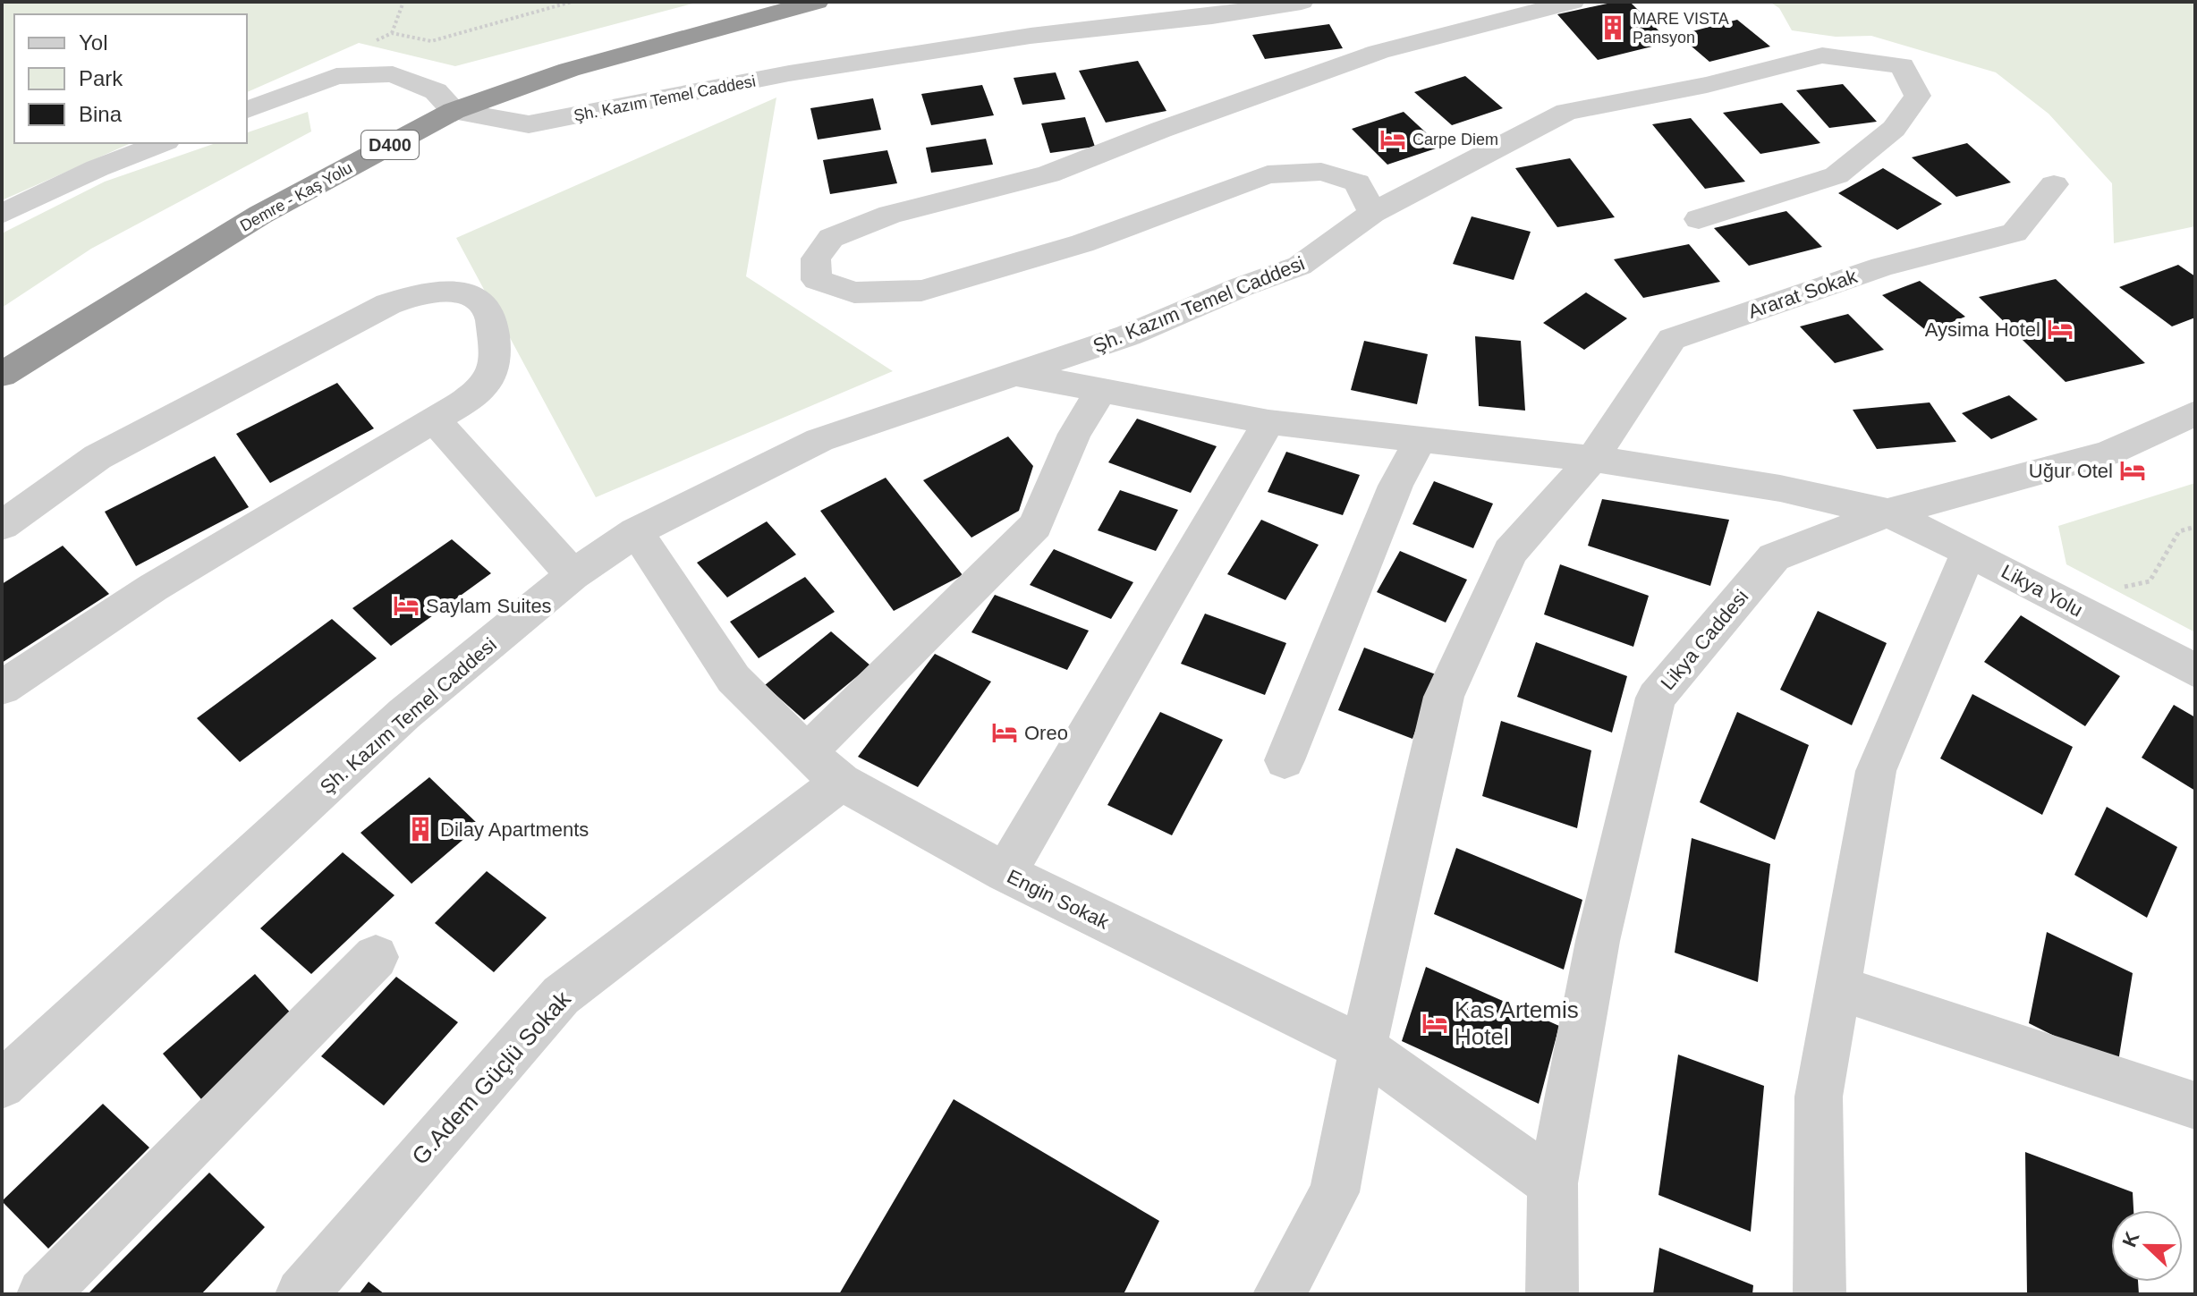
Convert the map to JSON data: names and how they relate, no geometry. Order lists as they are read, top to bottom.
{
  "streets": {
    "highway": ["D400", "Demre - Kaş Yolu"],
    "street": [
      "Şh. Kazım Temel Caddesi",
      "Ararat Sokak",
      "Likya Yolu",
      "Likya Caddesi",
      "Engin Sokak",
      "G.Adem Güçlü Sokak"
    ]
  },
  "crossings": [
    ["Şh. Kazım Temel Caddesi", "Demre - Kaş Yolu"],
    ["Şh. Kazım Temel Caddesi", "Engin Sokak"],
    ["Ararat Sokak", "Engin Sokak"],
    ["Likya Yolu", "Likya Caddesi"],
    ["Likya Caddesi", "Engin Sokak"],
    ["Engin Sokak", "G.Adem Güçlü Sokak"]
  ],
  "places": {
    "building": ["MARE VISTA Pansyon", "Dilay Apartments"],
    "hotel": [
      "Carpe Diem",
      "Aysima Hotel",
      "Uğur Otel",
      "Saylam Suites",
      "Oreo",
      "Kas Artemis Hotel"
    ]
  },
  "legend": ["Yol", "Park", "Bina"],
  "north": "left"
}
